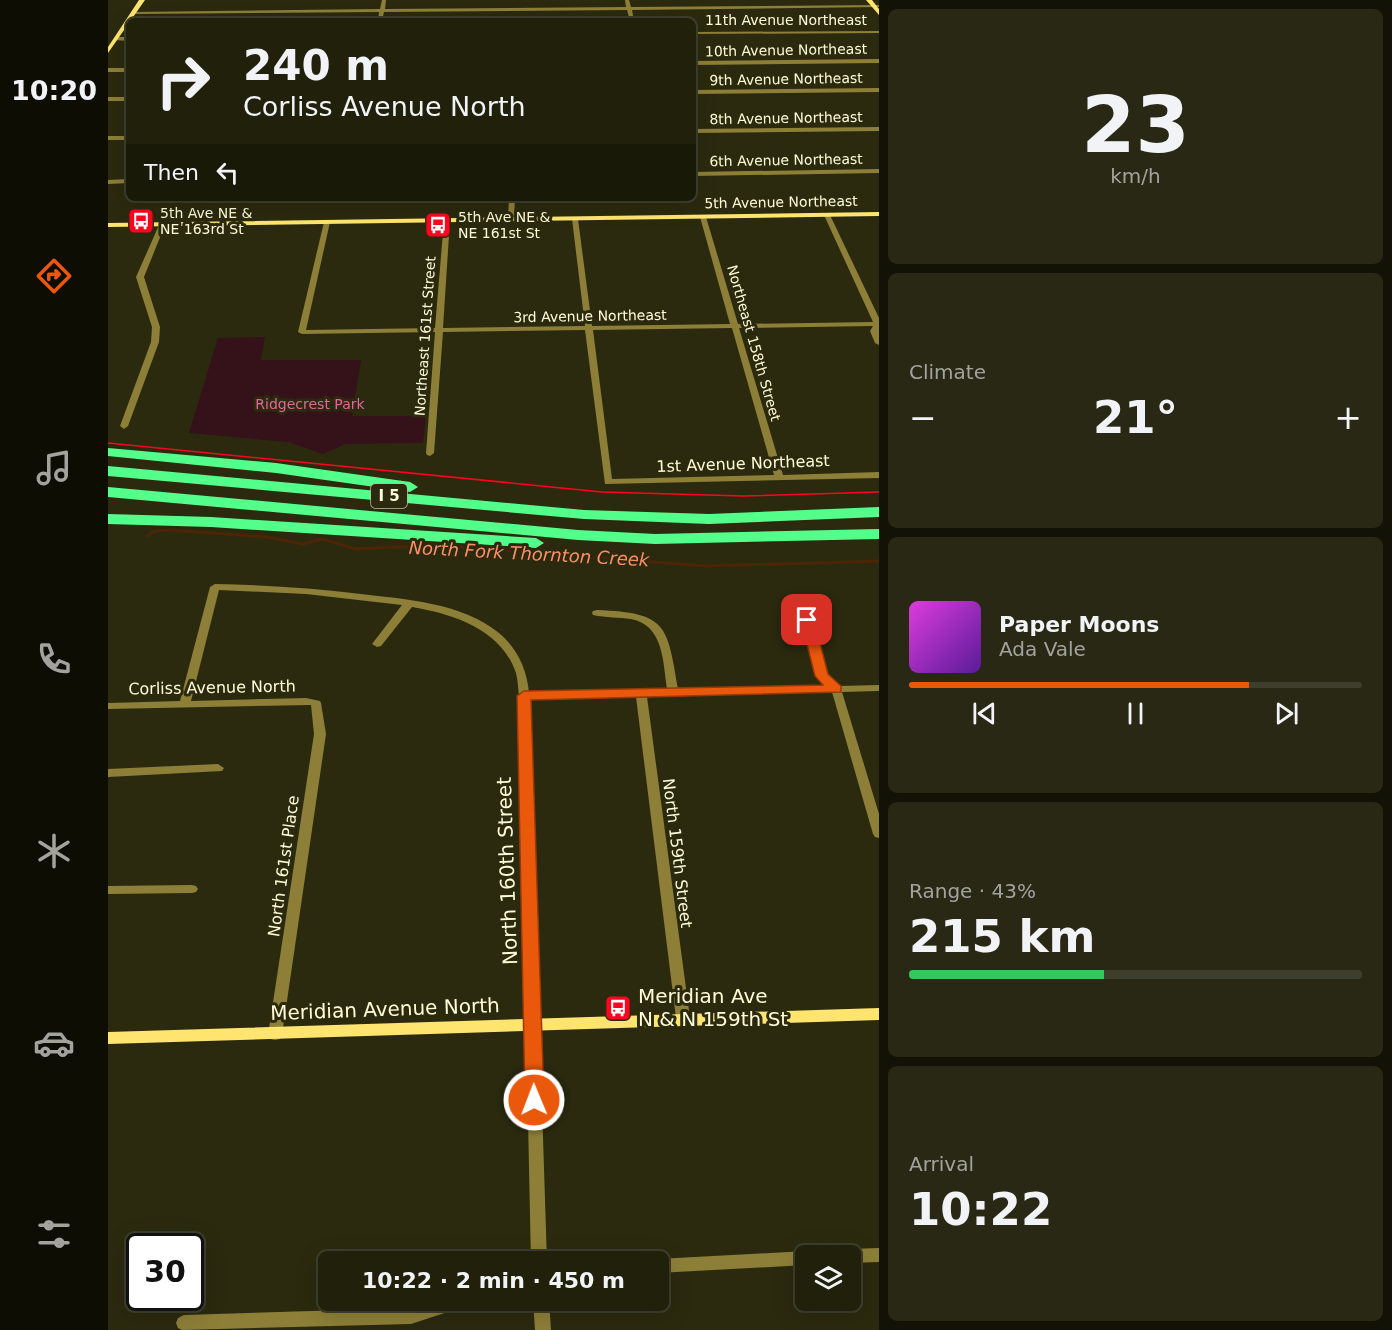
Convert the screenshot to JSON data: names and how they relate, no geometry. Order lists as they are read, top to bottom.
{
  "streets": {
    "highway": ["I 5"],
    "street": [
      "11th Avenue Northeast",
      "10th Avenue Northeast",
      "9th Avenue Northeast",
      "8th Avenue Northeast",
      "6th Avenue Northeast",
      "5th Avenue Northeast",
      "3rd Avenue Northeast",
      "Northeast 161st Street",
      "Northeast 158th Street",
      "1st Avenue Northeast",
      "Corliss Avenue North",
      "North 159th Street",
      "North 161st Place",
      "North 160th Street",
      "Meridian Avenue North"
    ]
  },
  "crossings": [
    ["5th Avenue Northeast", "3rd Avenue Northeast"],
    ["5th Avenue Northeast", "Northeast 161st Street"],
    ["5th Avenue Northeast", "Northeast 158th Street"],
    ["3rd Avenue Northeast", "Northeast 161st Street"],
    ["3rd Avenue Northeast", "Northeast 158th Street"],
    ["3rd Avenue Northeast", "1st Avenue Northeast"],
    ["Northeast 158th Street", "1st Avenue Northeast"],
    ["Corliss Avenue North", "North 161st Place"],
    ["Corliss Avenue North", "North 160th Street"],
    ["North 159th Street", "Meridian Avenue North"],
    ["North 161st Place", "Meridian Avenue North"],
    ["North 160th Street", "Meridian Avenue North"]
  ],
  "water": ["North Fork Thornton Creek"],
  "parks": ["Ridgecrest Park"],
  "places": {
    "bus stop": ["5th Ave NE & NE 163rd St", "5th Ave NE & NE 161st St", "Meridian Ave N & N 159th St"]
  },
  "page": {
    "tabs": "10:20",
    "tile": [
      ["23", "km/h"],
      "Climate",
      ["Range · 43%", "215 km"],
      ["Arrival", "10:22"]
    ],
    "turn": ["240 m", "Corliss Avenue North"],
    "then": "Then",
    "heat": ["−", "21°", "+"],
    "song": ["Paper Moons", "Ada Vale"],
    "limit": "30",
    "trip": "10:22 · 2 min · 450 m"
  }
}
